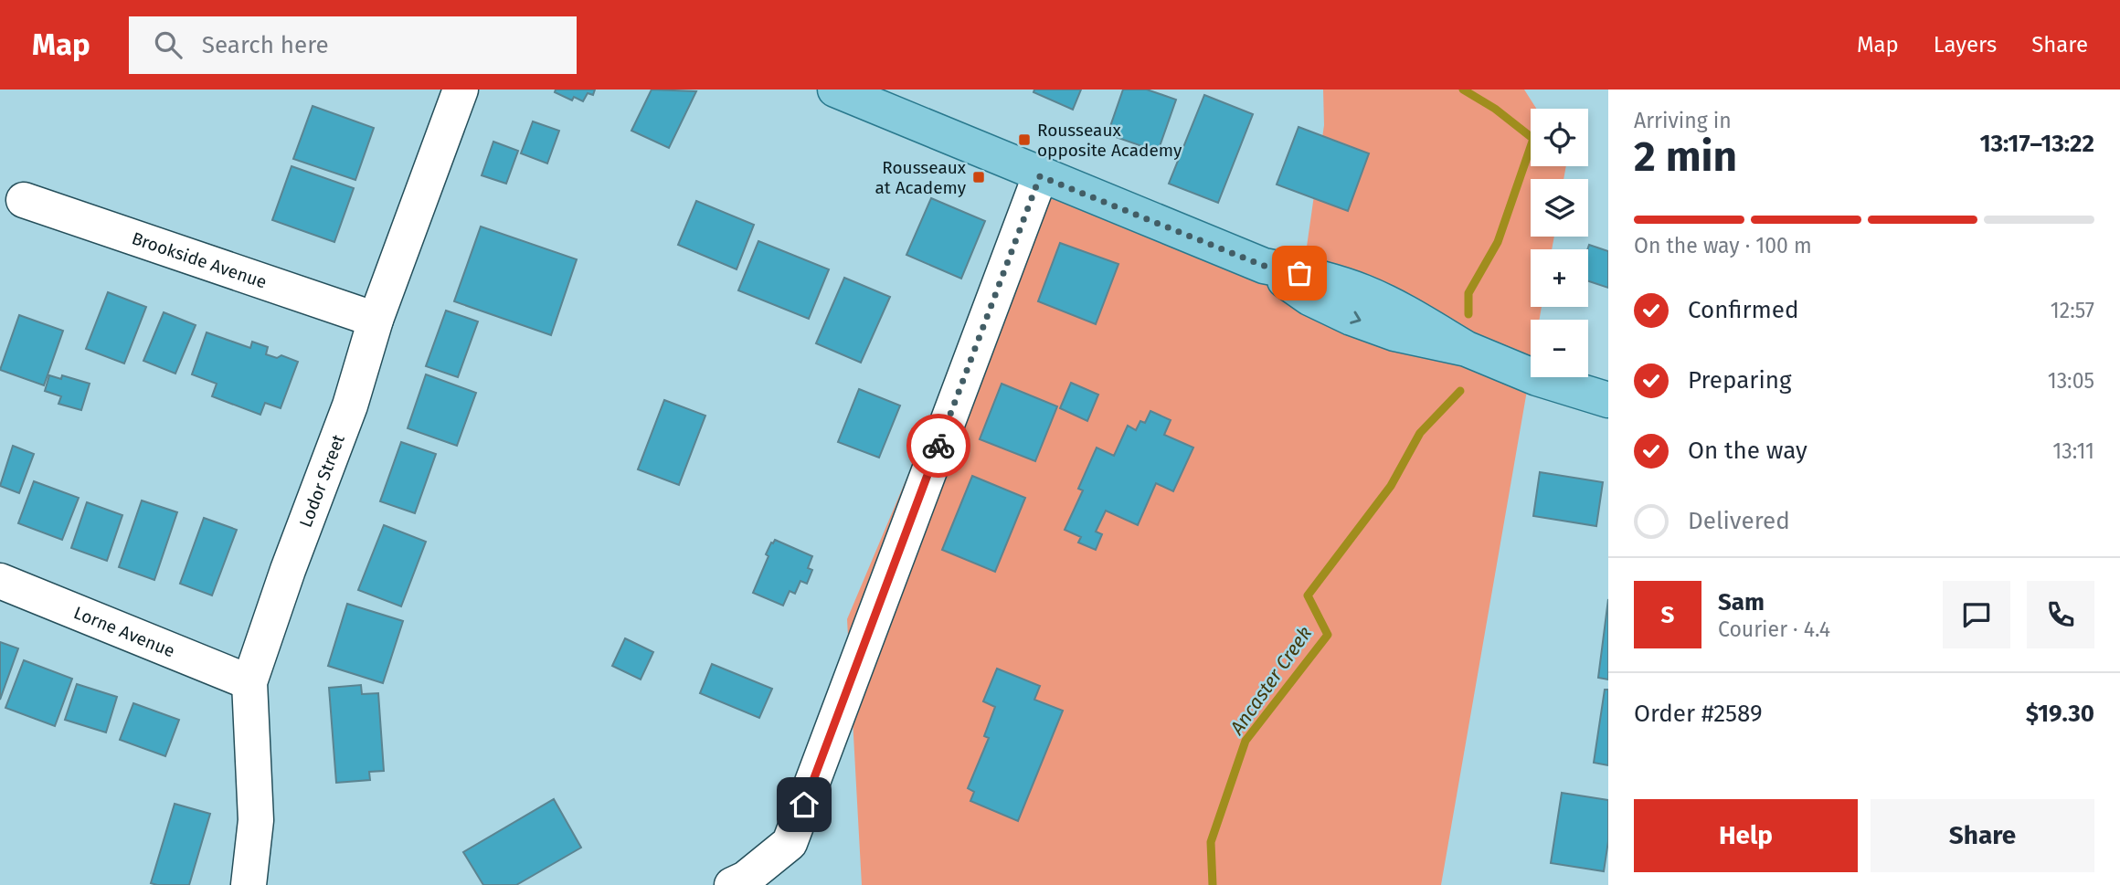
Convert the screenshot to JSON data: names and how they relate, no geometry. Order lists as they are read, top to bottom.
{
  "streets": {
    "street": ["Brookside Avenue", "Lodor Street", "Lorne Avenue"]
  },
  "crossings": [
    ["Brookside Avenue", "Lodor Street"],
    ["Lodor Street", "Lorne Avenue"]
  ],
  "water": ["Ancaster Creek"],
  "places": {
    "transit": ["Rousseaux opposite Academy", "Rousseaux at Academy"]
  },
  "page": {
    "header": "Map",
    "search": "Search here",
    "nav": ["Map", "Layers", "Share"],
    "heading": ["2 min", "Arriving in", "13:17–13:22"],
    "panel": [
      "Sam",
      "Courier · 4.4",
      "Order #2589",
      "$19.30"
    ],
    "map_buttons": ["+", "−"],
    "bar": "On the way · 100 m",
    "list": [
      ["Confirmed", "12:57"],
      ["Preparing", "13:05"],
      ["On the way", "13:11"],
      "Delivered"
    ],
    "round": "S",
    "buttons": ["Help", "Share"]
  }
}
